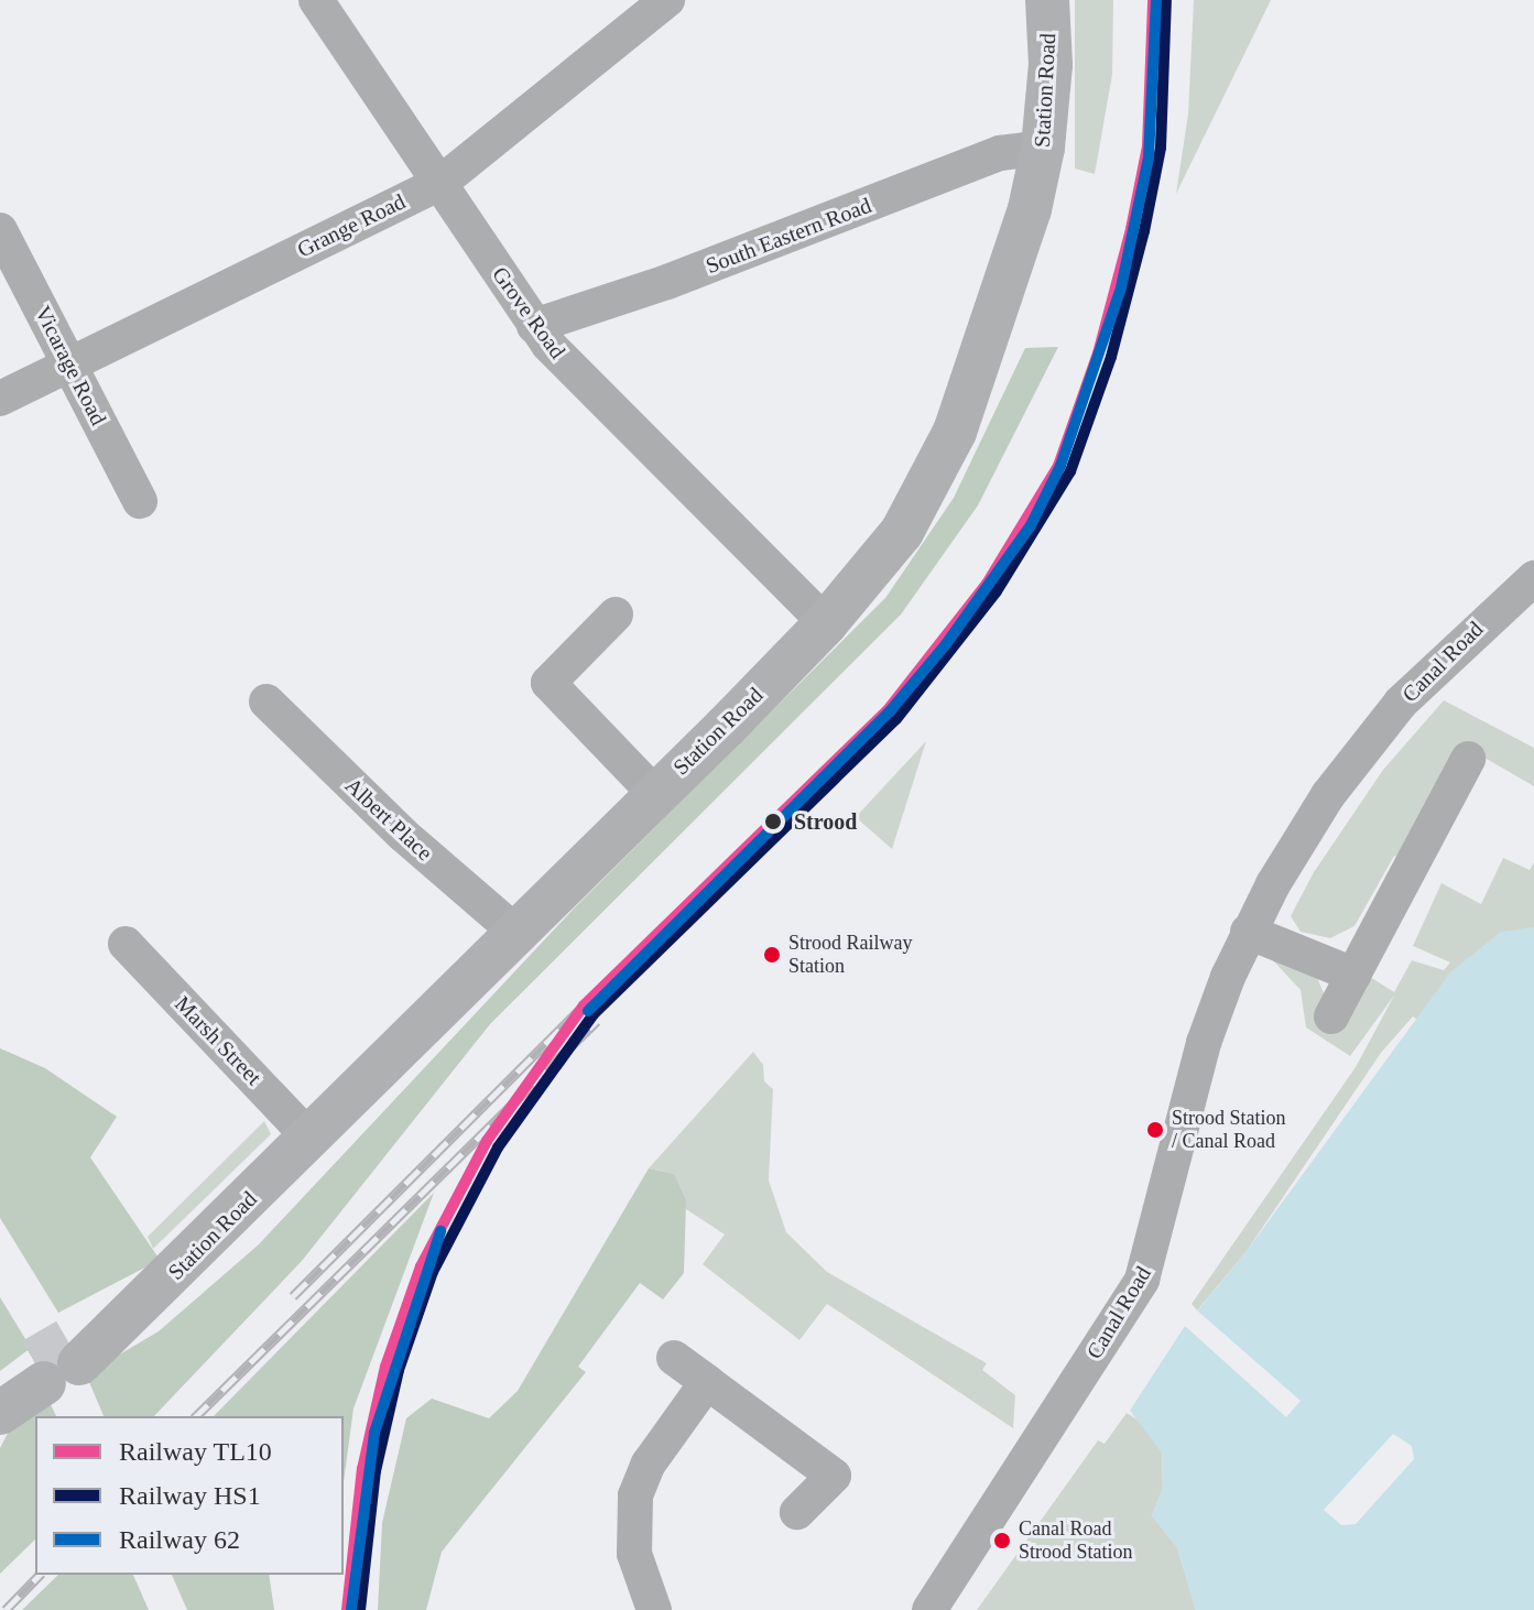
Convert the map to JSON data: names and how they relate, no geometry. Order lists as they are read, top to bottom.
{
  "streets": {
    "main road": ["Station Road"],
    "street": [
      "Grange Road",
      "South Eastern Road",
      "Grove Road",
      "Vicarage Road",
      "Canal Road",
      "Albert Place",
      "Marsh Street"
    ]
  },
  "crossings": [
    ["Station Road", "South Eastern Road"],
    ["Station Road", "Grove Road"],
    ["Station Road", "Albert Place"],
    ["Station Road", "Marsh Street"],
    ["Grange Road", "Grove Road"],
    ["Grange Road", "Vicarage Road"],
    ["South Eastern Road", "Grove Road"]
  ],
  "places": [
    "Strood",
    "Strood Railway Station",
    "Strood Station / Canal Road",
    "Canal Road Strood Station"
  ],
  "lines": ["rail line TL10", "rail line HS1", "rail line 62"],
  "legend": ["Railway TL10", "Railway HS1", "Railway 62"]
}
